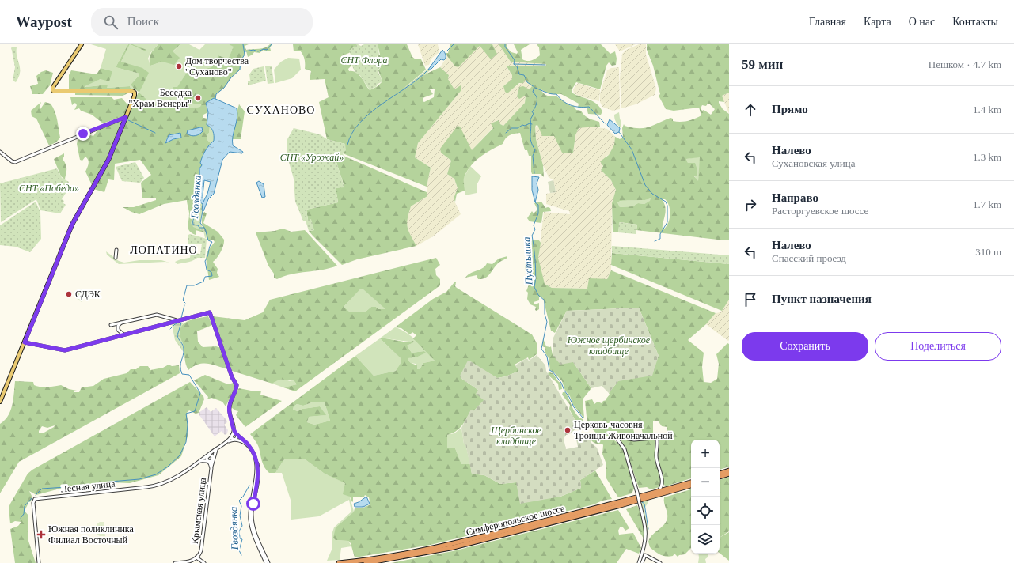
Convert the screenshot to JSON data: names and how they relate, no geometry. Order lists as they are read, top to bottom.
{
  "streets": {
    "highway": ["Симферопольское шоссе"],
    "street": ["Лесная улица", "Крымская улица"]
  },
  "districts": ["СУХАНОВО", "ЛОПАТИНО"],
  "water": ["Гвоздянка", "Пустышка"],
  "parks": [
    "СНТ Флора",
    "СНТ «Урожай»",
    "СНТ «Победа»",
    "Южное щербинское кладбище",
    "Щербинское кладбище"
  ],
  "places": {
    "other": [
      "Дом творчества \"Суханово\"",
      "Беседка \"Храм Венеры\"",
      "СДЭК",
      "Церковь-часовня Троицы Живоначальной"
    ],
    "health": ["Южная поликлиника Филиал Восточный"]
  },
  "page": {
    "header": "Waypost",
    "search": "Поиск",
    "nav": [
      "Главная",
      "Карта",
      "О нас",
      "Контакты"
    ],
    "heading": ["59 мин", "Пешком · 4.7 km"],
    "list": [
      ["Прямо", "1.4 km"],
      ["Налево", "Сухановская улица", "1.3 km"],
      ["Направо", "Расторгуевское шоссе", "1.7 km"],
      ["Налево", "Спасский проезд", "310 m"],
      "Пункт назначения"
    ],
    "buttons": ["Сохранить", "Поделиться"],
    "map_buttons": ["+", "−"]
  }
}
